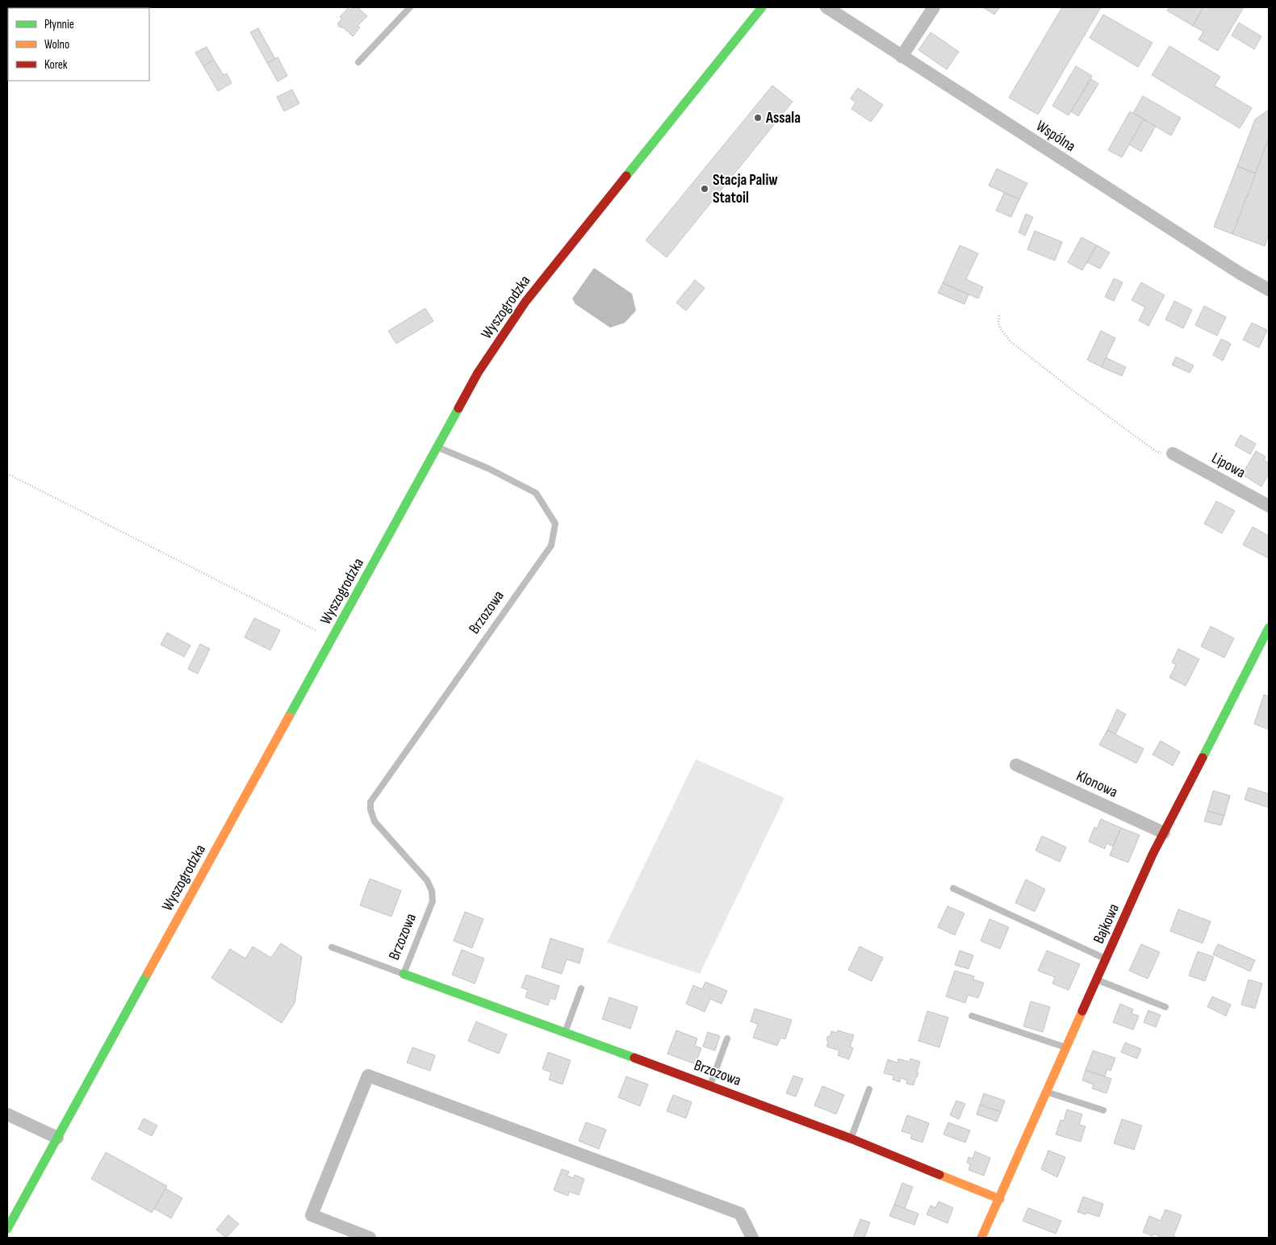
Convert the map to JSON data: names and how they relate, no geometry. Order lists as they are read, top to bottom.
{
  "streets": {
    "main road": ["Wyszogrodzka", "Brzozowa", "Bajkowa"],
    "street": ["Wspólna", "Lipowa", "Klonowa"]
  },
  "crossings": [
    ["Wyszogrodzka", "Brzozowa"],
    ["Brzozowa", "Bajkowa"],
    ["Klonowa", "Bajkowa"]
  ],
  "places": ["Assala", "Stacja Paliw Statoil"],
  "legend": ["Płynnie", "Wolno", "Korek"]
}
